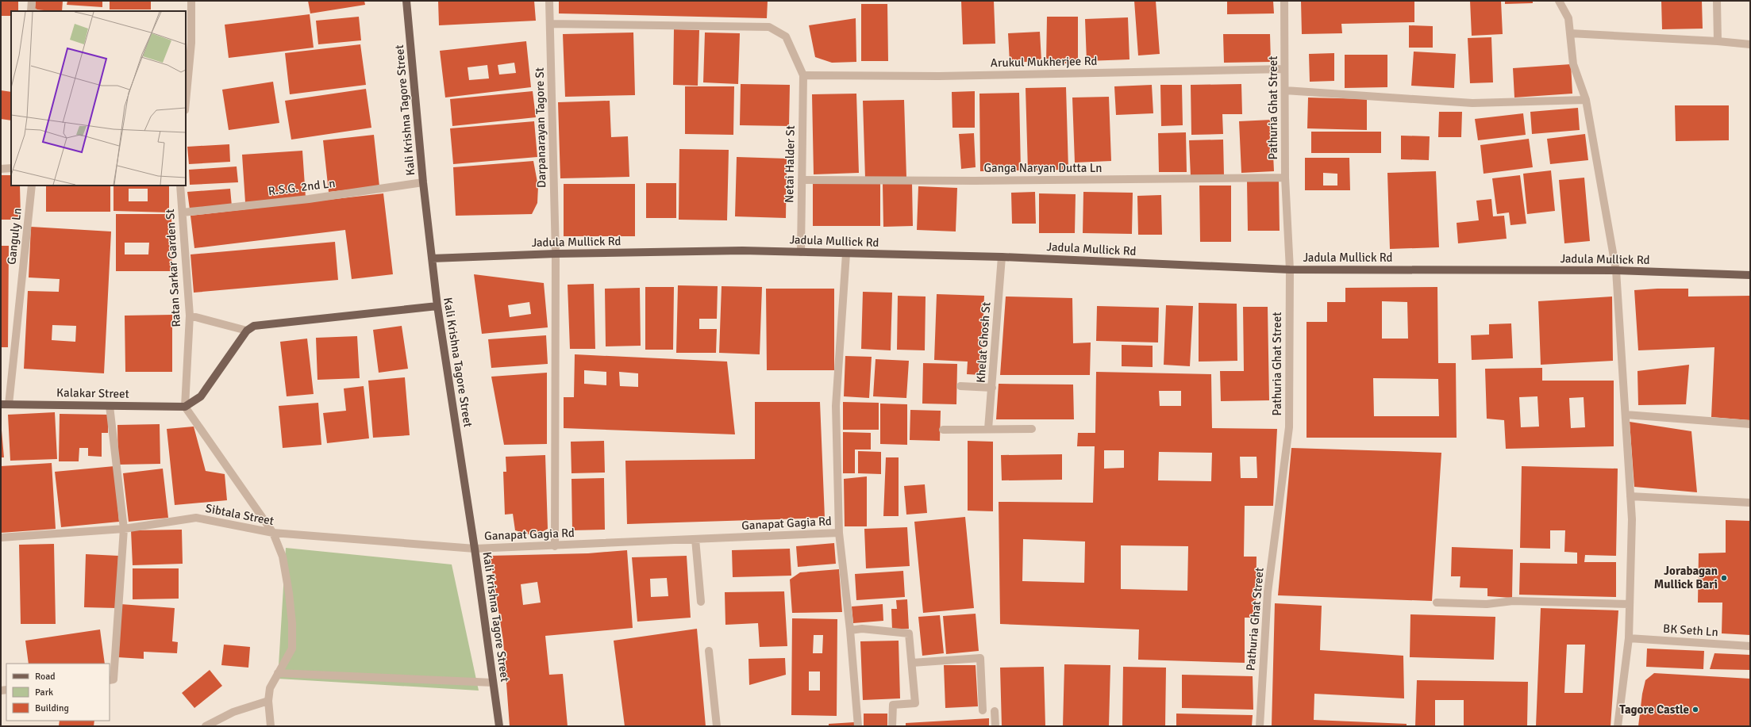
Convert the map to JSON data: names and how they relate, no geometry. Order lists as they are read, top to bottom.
{
  "streets": {
    "main road": ["Kali Krishna Tagore Street", "Jadula Mullick Rd", "Kalakar Street"],
    "street": [
      "Arukul Mukherjee Rd",
      "Pathuria Ghat Street",
      "Darpanarayan Tagore St",
      "Netai Halder St",
      "Ganga Naryan Dutta Ln",
      "R.S.G. 2nd Ln",
      "Ganguly Ln",
      "Ratan Sarkar Garden St",
      "Khelat Ghosh St",
      "Sibtala Street",
      "Ganapat Gagia Rd",
      "BK Seth Ln"
    ]
  },
  "crossings": [
    ["Arukul Mukherjee Rd", "Pathuria Ghat Street"],
    ["Arukul Mukherjee Rd", "Netai Halder St"],
    ["Pathuria Ghat Street", "Ganga Naryan Dutta Ln"],
    ["Pathuria Ghat Street", "Jadula Mullick Rd"],
    ["Kali Krishna Tagore Street", "R.S.G. 2nd Ln"],
    ["Kali Krishna Tagore Street", "Jadula Mullick Rd"],
    ["Kali Krishna Tagore Street", "Sibtala Street"],
    ["Kali Krishna Tagore Street", "Ganapat Gagia Rd"],
    ["Darpanarayan Tagore St", "Jadula Mullick Rd"],
    ["Darpanarayan Tagore St", "Ganapat Gagia Rd"],
    ["Netai Halder St", "Ganga Naryan Dutta Ln"],
    ["Netai Halder St", "Jadula Mullick Rd"],
    ["R.S.G. 2nd Ln", "Ratan Sarkar Garden St"],
    ["Ganguly Ln", "Kalakar Street"],
    ["Jadula Mullick Rd", "Khelat Ghosh St"],
    ["Jadula Mullick Rd", "Ganapat Gagia Rd"],
    ["Ratan Sarkar Garden St", "Kalakar Street"],
    ["Sibtala Street", "Ganapat Gagia Rd"]
  ],
  "places": ["Jorabagan Mullick Bari", "Tagore Castle"],
  "legend": ["Road", "Park", "Building"]
}
